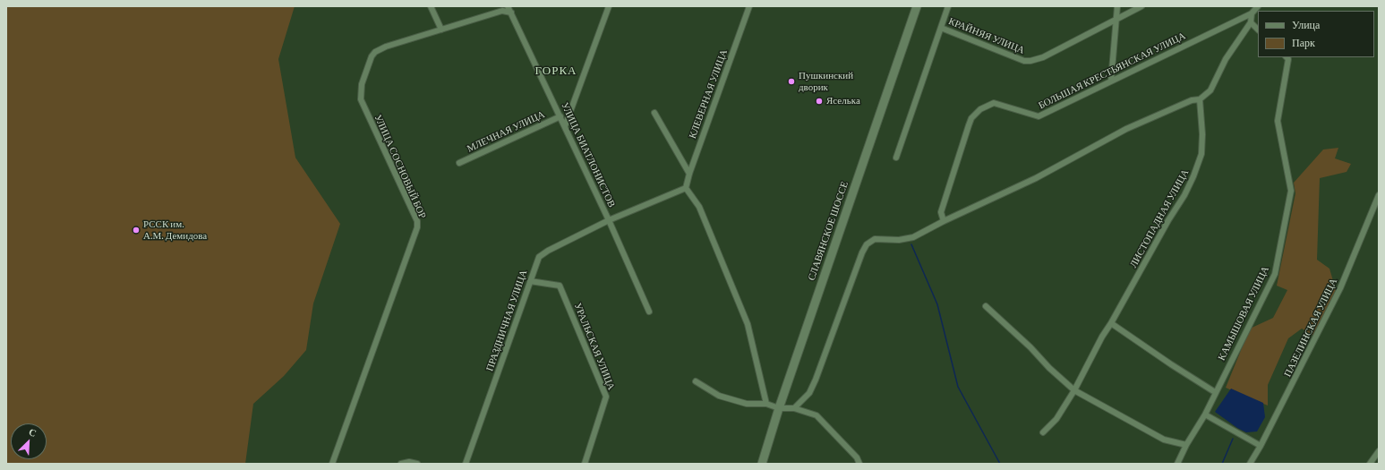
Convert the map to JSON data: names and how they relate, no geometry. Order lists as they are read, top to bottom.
{
  "streets": {
    "main road": ["СЛАВЯНСКОЕ ШОССЕ"],
    "street": [
      "КРАЙНЯЯ УЛИЦА",
      "БОЛЬШАЯ КРЕСТЬЯНСКАЯ УЛИЦА",
      "КЛЕВЕРНАЯ УЛИЦА",
      "МЛЕЧНАЯ УЛИЦА",
      "УЛИЦА БИАТЛОНИСТОВ",
      "УЛИЦА СОСНОВЫЙ БОР",
      "ЛИСТОПАДНАЯ УЛИЦА",
      "КАМЫШОВАЯ УЛИЦА",
      "ПРАЗДНИЧНАЯ УЛИЦА",
      "ПАЗЕЛИНСКАЯ УЛИЦА",
      "УРАЛЬСКАЯ УЛИЦА"
    ]
  },
  "crossings": [
    ["КЛЕВЕРНАЯ УЛИЦА", "ПРАЗДНИЧНАЯ УЛИЦА"],
    ["МЛЕЧНАЯ УЛИЦА", "УЛИЦА БИАТЛОНИСТОВ"],
    ["УЛИЦА БИАТЛОНИСТОВ", "УЛИЦА СОСНОВЫЙ БОР"],
    ["УЛИЦА БИАТЛОНИСТОВ", "ПРАЗДНИЧНАЯ УЛИЦА"],
    ["ПРАЗДНИЧНАЯ УЛИЦА", "УРАЛЬСКАЯ УЛИЦА"]
  ],
  "districts": ["ГОРКА"],
  "places": ["Пушкинский дворик", "Яселька", "РССК им. А.М. Демидова"],
  "legend": ["Улица", "Парк"],
  "north": "top right"
}
